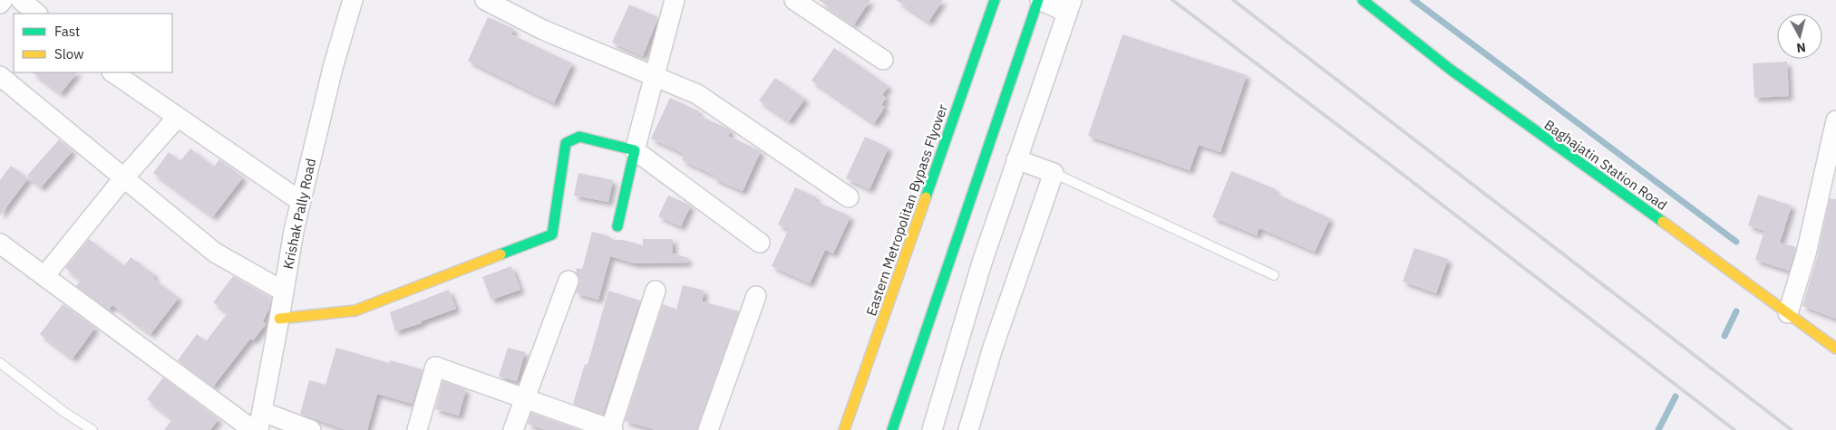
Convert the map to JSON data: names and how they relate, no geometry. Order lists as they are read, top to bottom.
{
  "streets": {
    "street": ["Baghajatin Station Road", "Eastern Metropolitan Bypass Flyover", "Krishak Pally Road"]
  },
  "legend": ["Fast", "Slow"],
  "north": "bottom"
}
